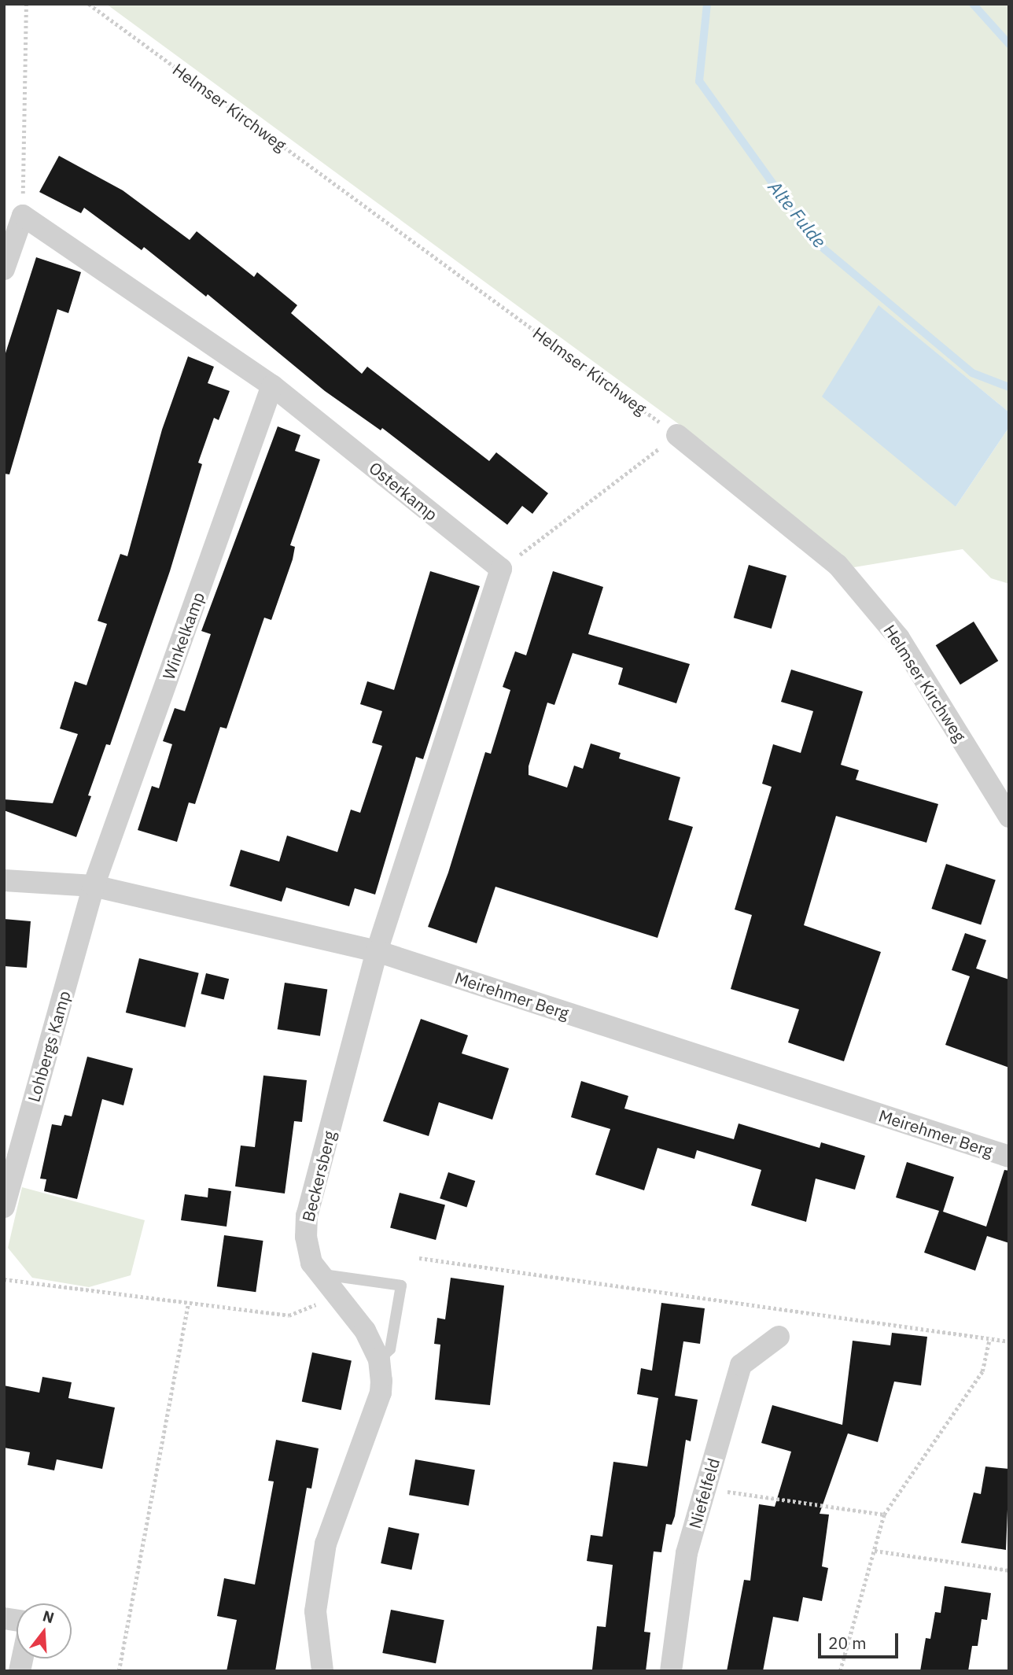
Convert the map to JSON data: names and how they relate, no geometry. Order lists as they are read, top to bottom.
{
  "streets": {
    "street": [
      "Helmser Kirchweg",
      "Osterkamp",
      "Winkelkamp",
      "Meirehmer Berg",
      "Lohbergs Kamp",
      "Beckersberg",
      "Niefelfeld"
    ]
  },
  "crossings": [
    ["Osterkamp", "Winkelkamp"],
    ["Winkelkamp", "Meirehmer Berg"],
    ["Winkelkamp", "Lohbergs Kamp"],
    ["Meirehmer Berg", "Lohbergs Kamp"],
    ["Meirehmer Berg", "Beckersberg"]
  ],
  "water": ["Alte Fulde"],
  "scale_bar": "20 m",
  "north": "top"
}
